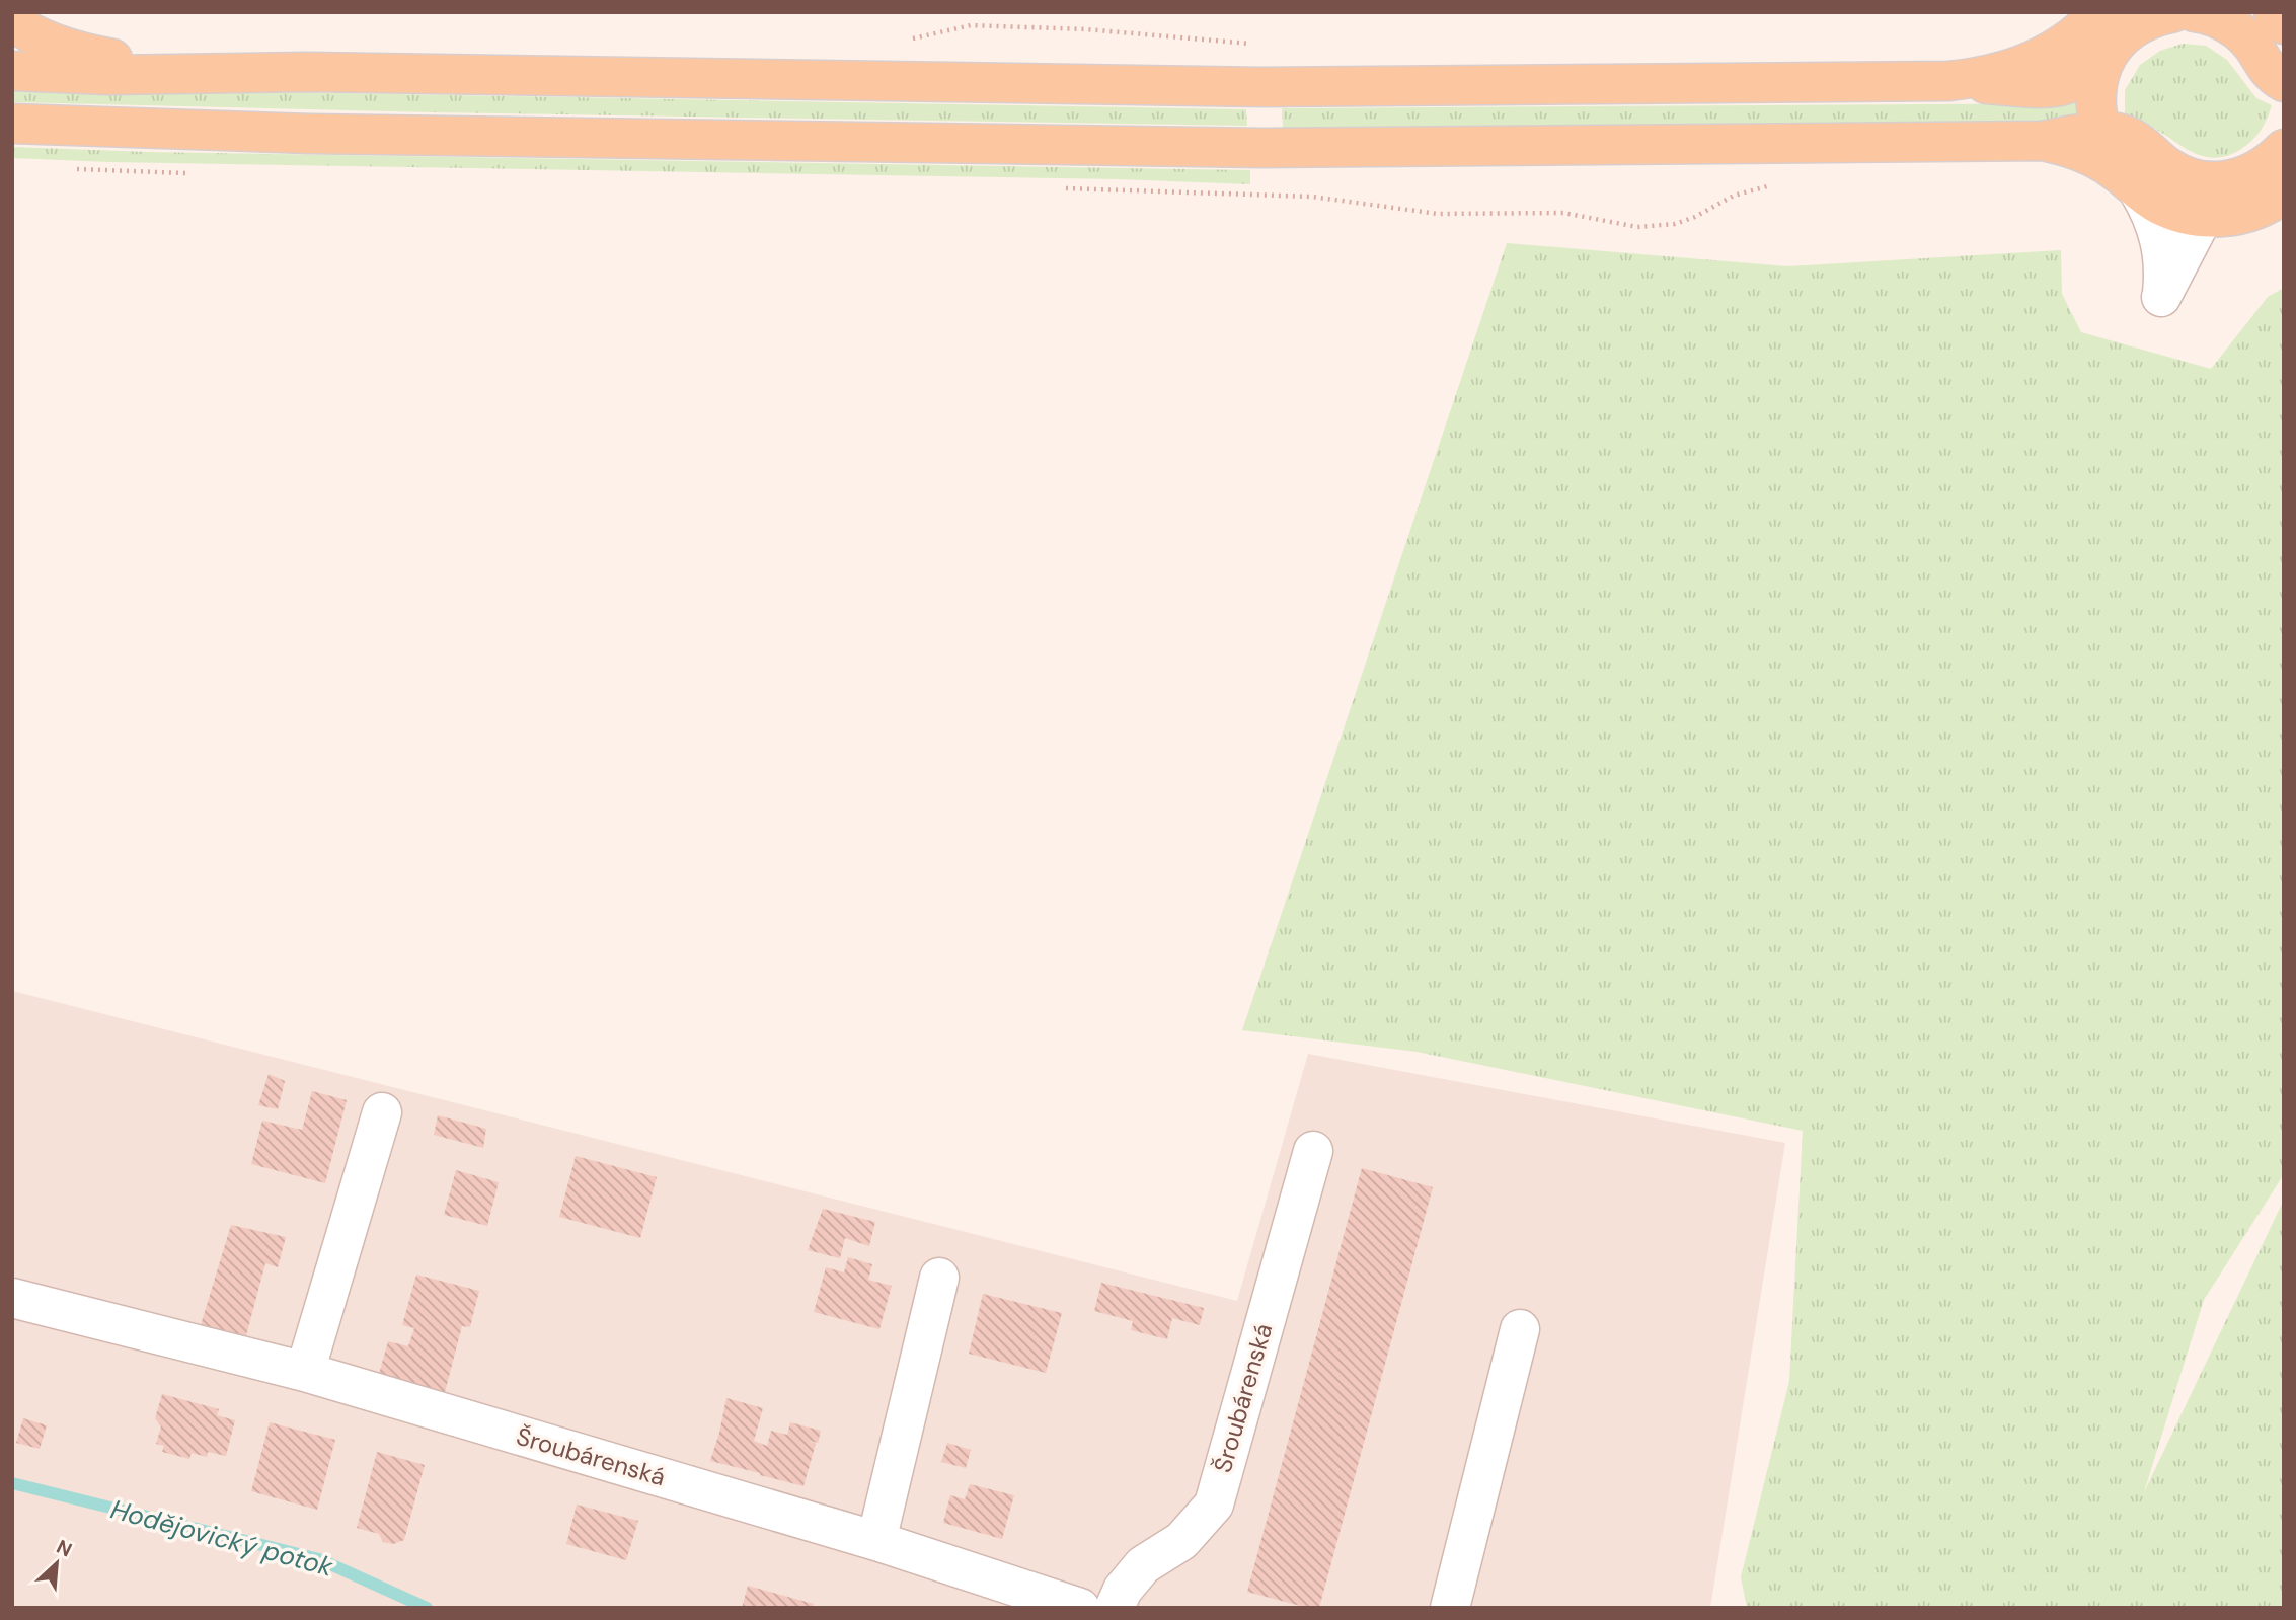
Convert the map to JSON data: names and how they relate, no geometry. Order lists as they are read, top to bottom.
{
  "streets": {
    "street": ["Šroubárenská"]
  },
  "water": ["Hodějovický potok"],
  "north": "top right"
}
